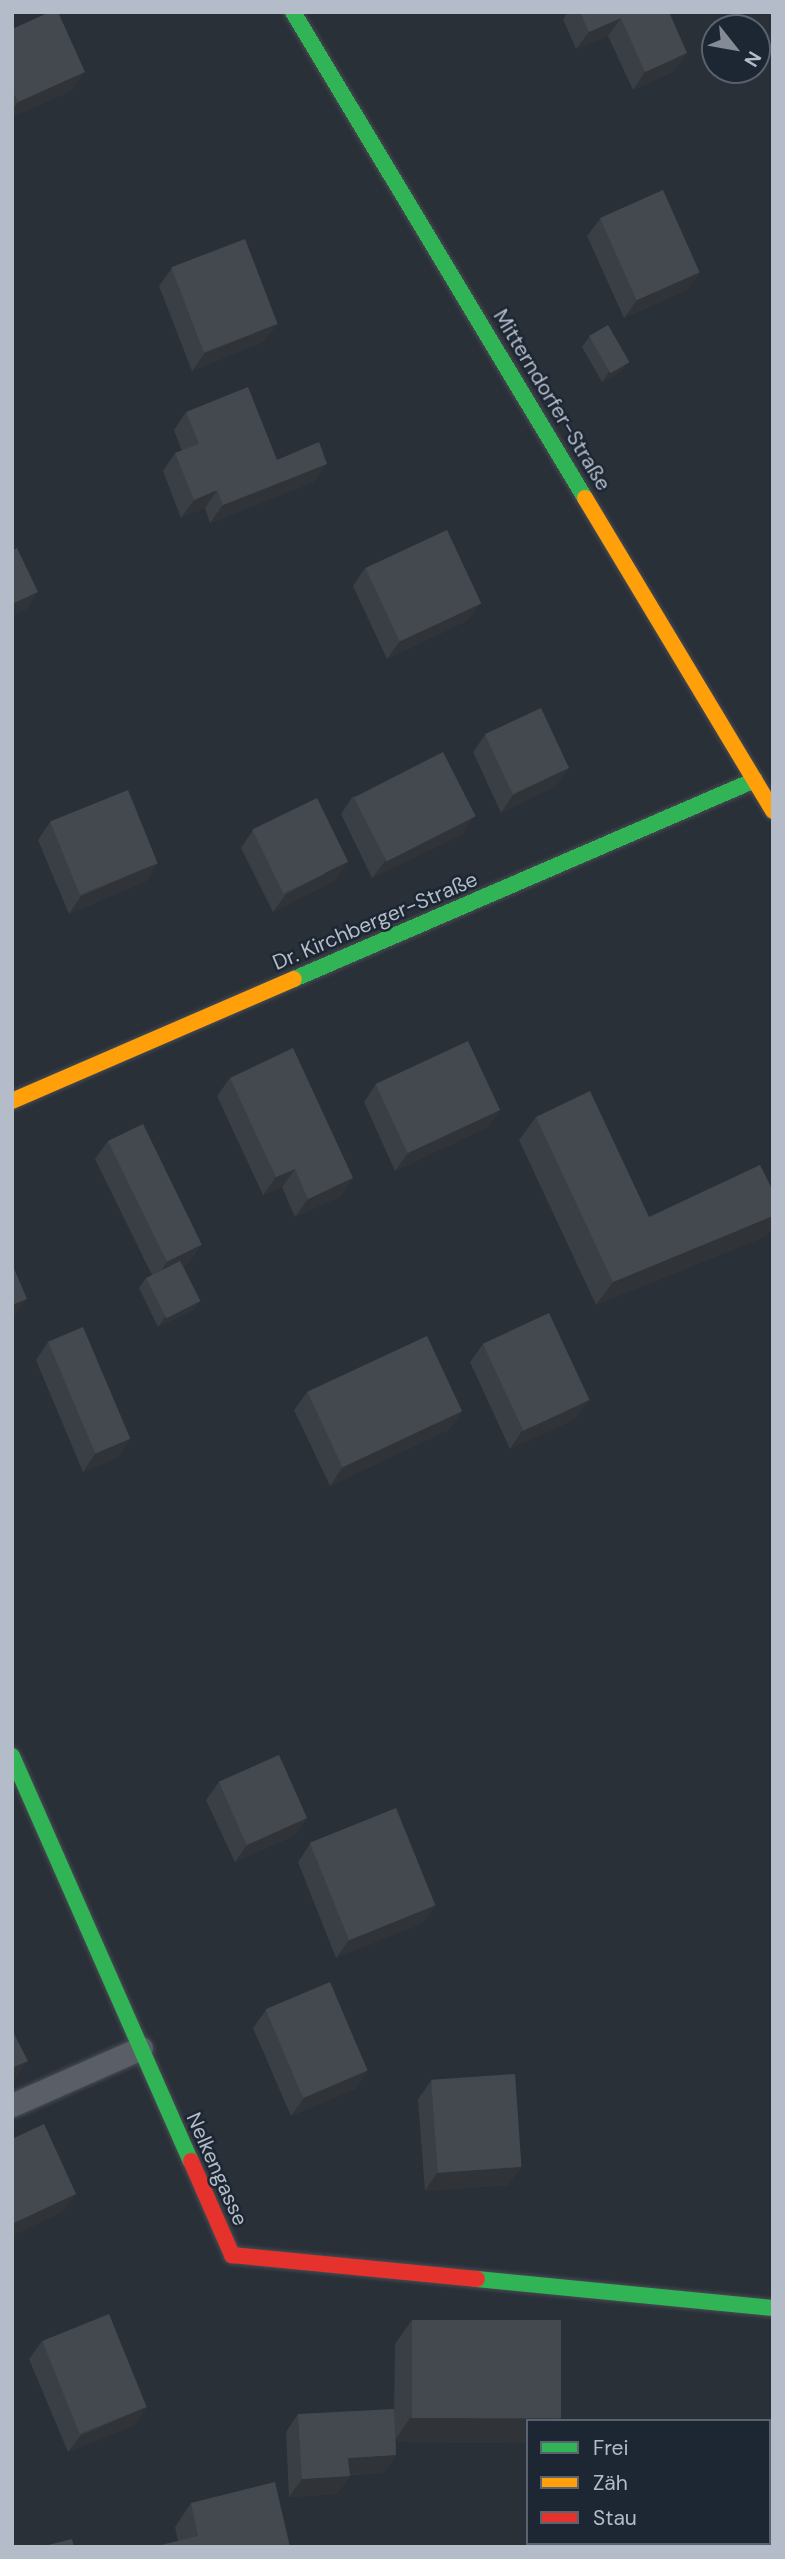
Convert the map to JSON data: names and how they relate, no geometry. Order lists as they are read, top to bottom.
{
  "streets": {
    "street": ["Mitterndorfer-Straße", "Dr. Kirchberger-Straße", "Nelkengasse"]
  },
  "crossings": [
    ["Mitterndorfer-Straße", "Dr. Kirchberger-Straße"]
  ],
  "legend": ["Frei", "Zäh", "Stau"],
  "north": "bottom right"
}
